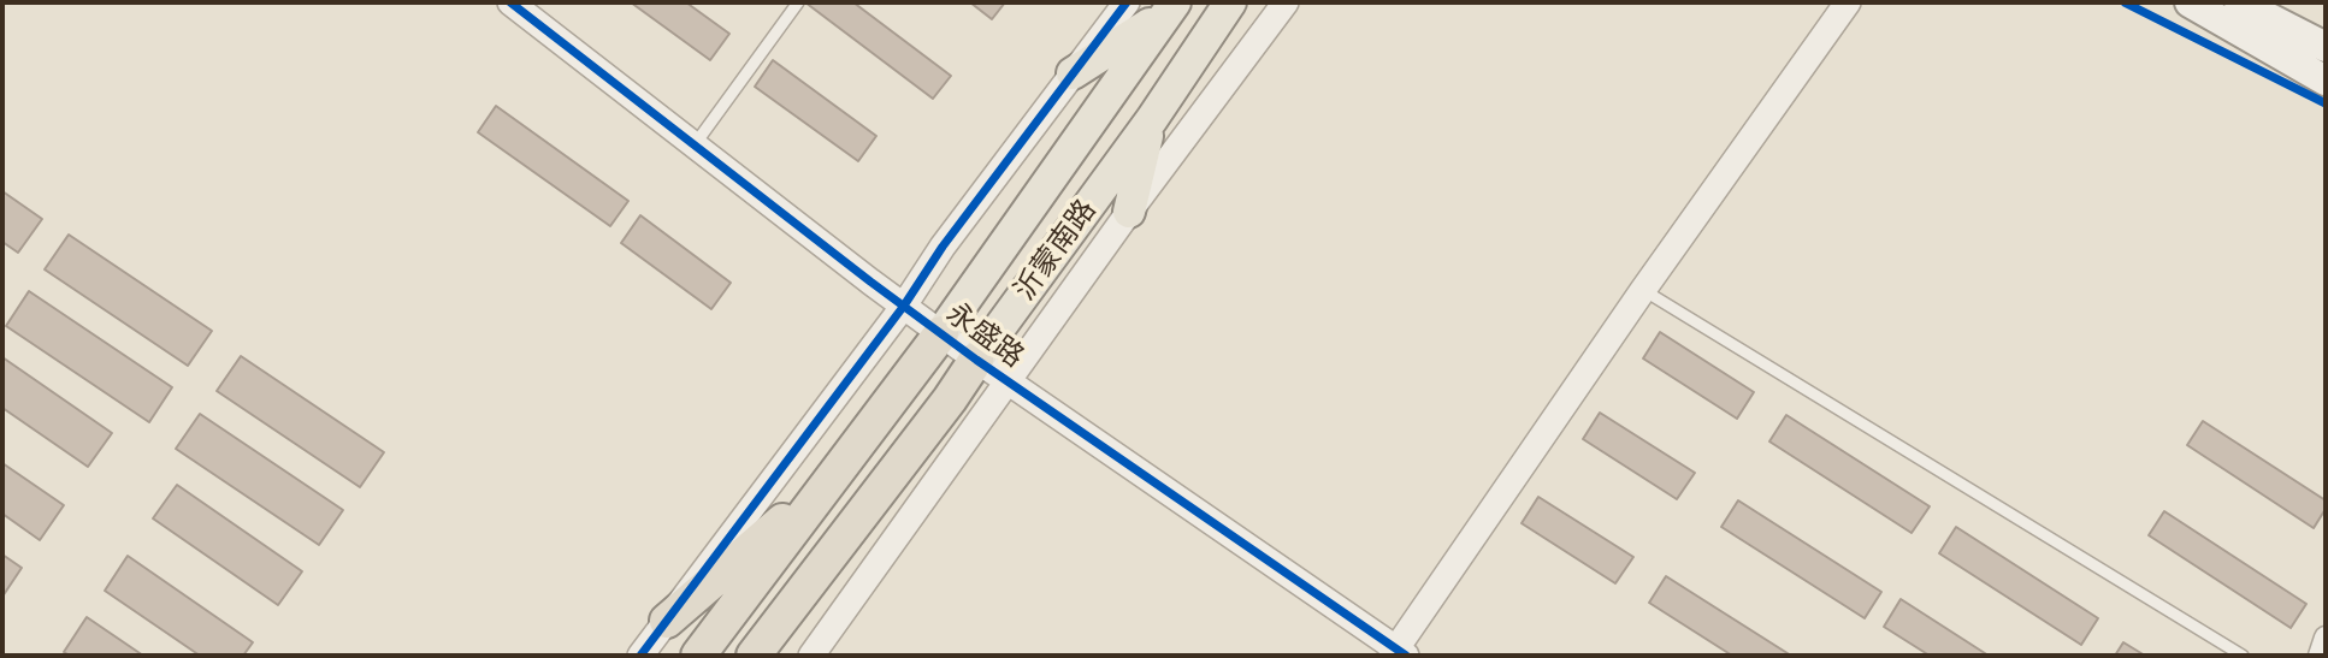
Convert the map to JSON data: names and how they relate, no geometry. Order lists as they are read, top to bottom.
{
  "streets": {
    "highway": ["沂蒙南路"],
    "street": ["永盛路"]
  },
  "crossings": [
    ["沂蒙南路", "永盛路"]
  ]
}
